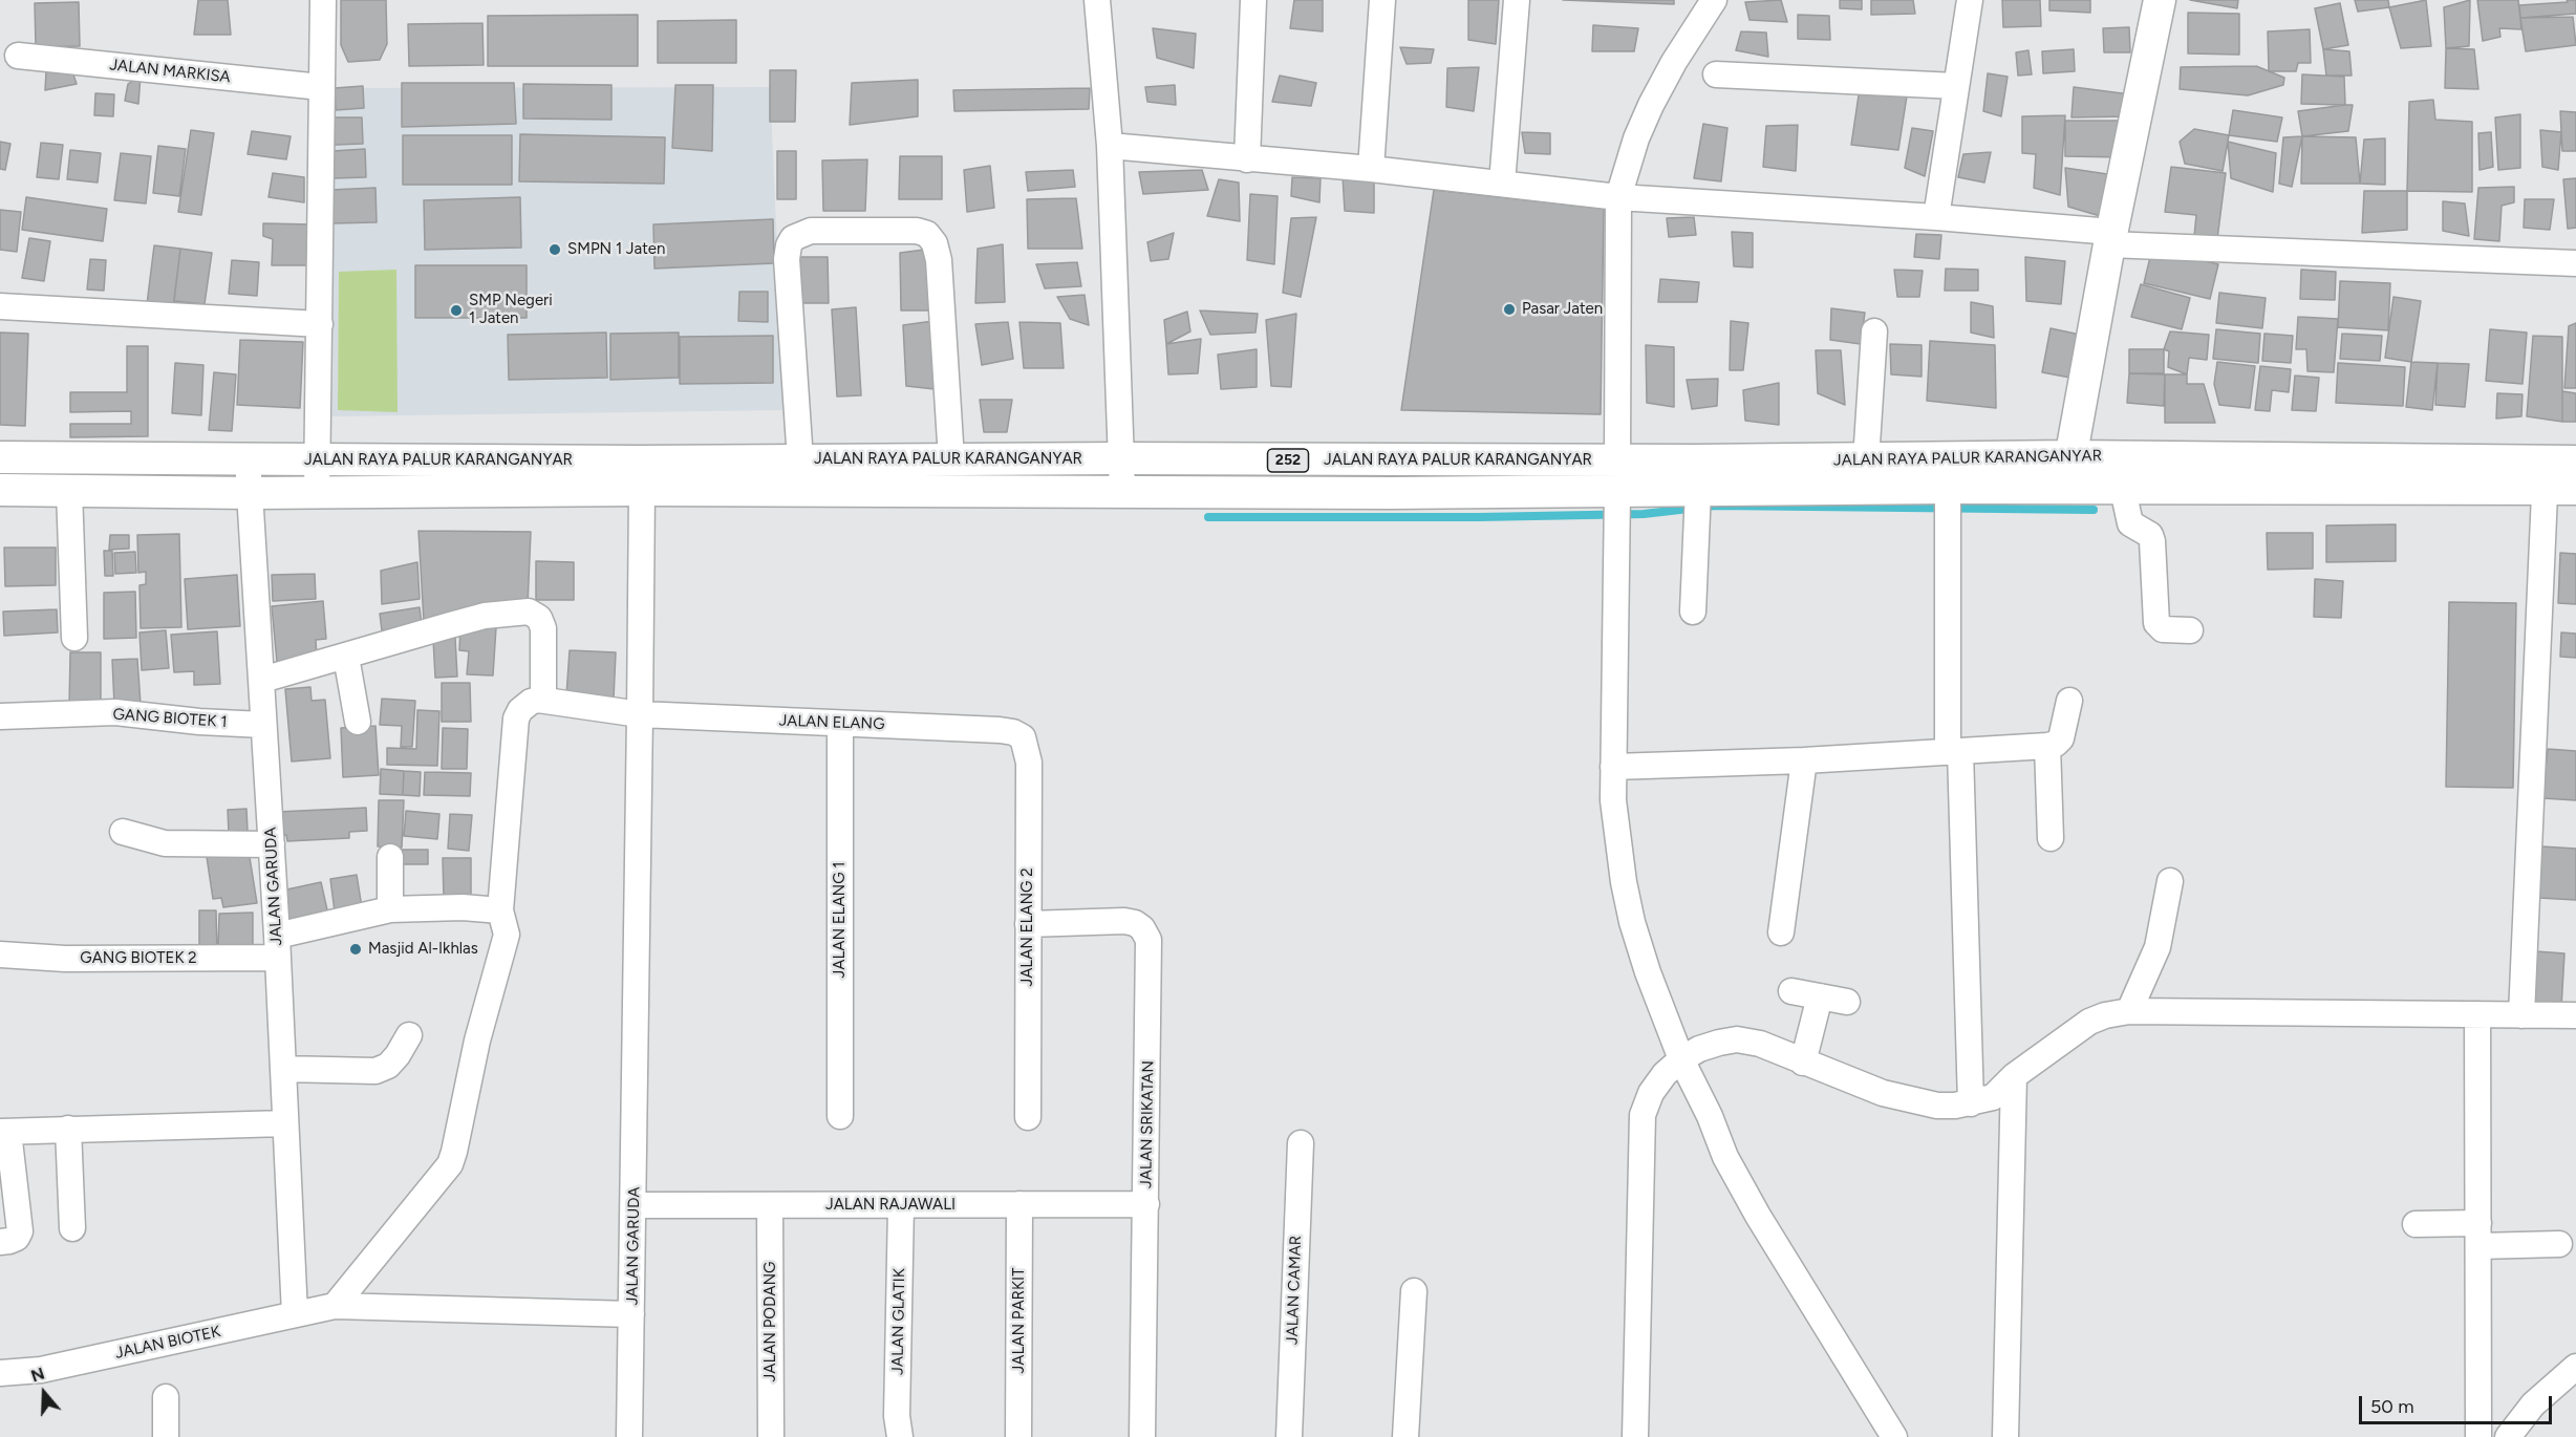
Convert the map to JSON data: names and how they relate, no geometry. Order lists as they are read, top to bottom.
{
  "streets": {
    "main road": ["JALAN RAYA PALUR KARANGANYAR", "252"],
    "street": [
      "JALAN MARKISA",
      "GANG BIOTEK 1",
      "JALAN ELANG",
      "JALAN GARUDA",
      "JALAN ELANG 1",
      "JALAN ELANG 2",
      "GANG BIOTEK 2",
      "JALAN SRIKATAN",
      "JALAN RAJAWALI",
      "JALAN CAMAR",
      "JALAN PARKIT",
      "JALAN PODANG",
      "JALAN GLATIK",
      "JALAN BIOTEK"
    ]
  },
  "crossings": [
    ["JALAN RAYA PALUR KARANGANYAR", "JALAN GARUDA"],
    ["GANG BIOTEK 1", "JALAN GARUDA"],
    ["JALAN ELANG", "JALAN GARUDA"],
    ["JALAN ELANG", "JALAN ELANG 1"],
    ["JALAN ELANG", "JALAN ELANG 2"],
    ["JALAN GARUDA", "GANG BIOTEK 2"],
    ["JALAN GARUDA", "JALAN RAJAWALI"],
    ["JALAN GARUDA", "JALAN BIOTEK"],
    ["JALAN ELANG 2", "JALAN SRIKATAN"],
    ["JALAN SRIKATAN", "JALAN RAJAWALI"],
    ["JALAN RAJAWALI", "JALAN PARKIT"],
    ["JALAN RAJAWALI", "JALAN PODANG"],
    ["JALAN RAJAWALI", "JALAN GLATIK"]
  ],
  "places": [
    "SMPN 1 Jaten",
    "Pasar Jaten",
    "SMP Negeri 1 Jaten",
    "Masjid Al-Ikhlas"
  ],
  "scale_bar": "50 m",
  "north": "top"
}
